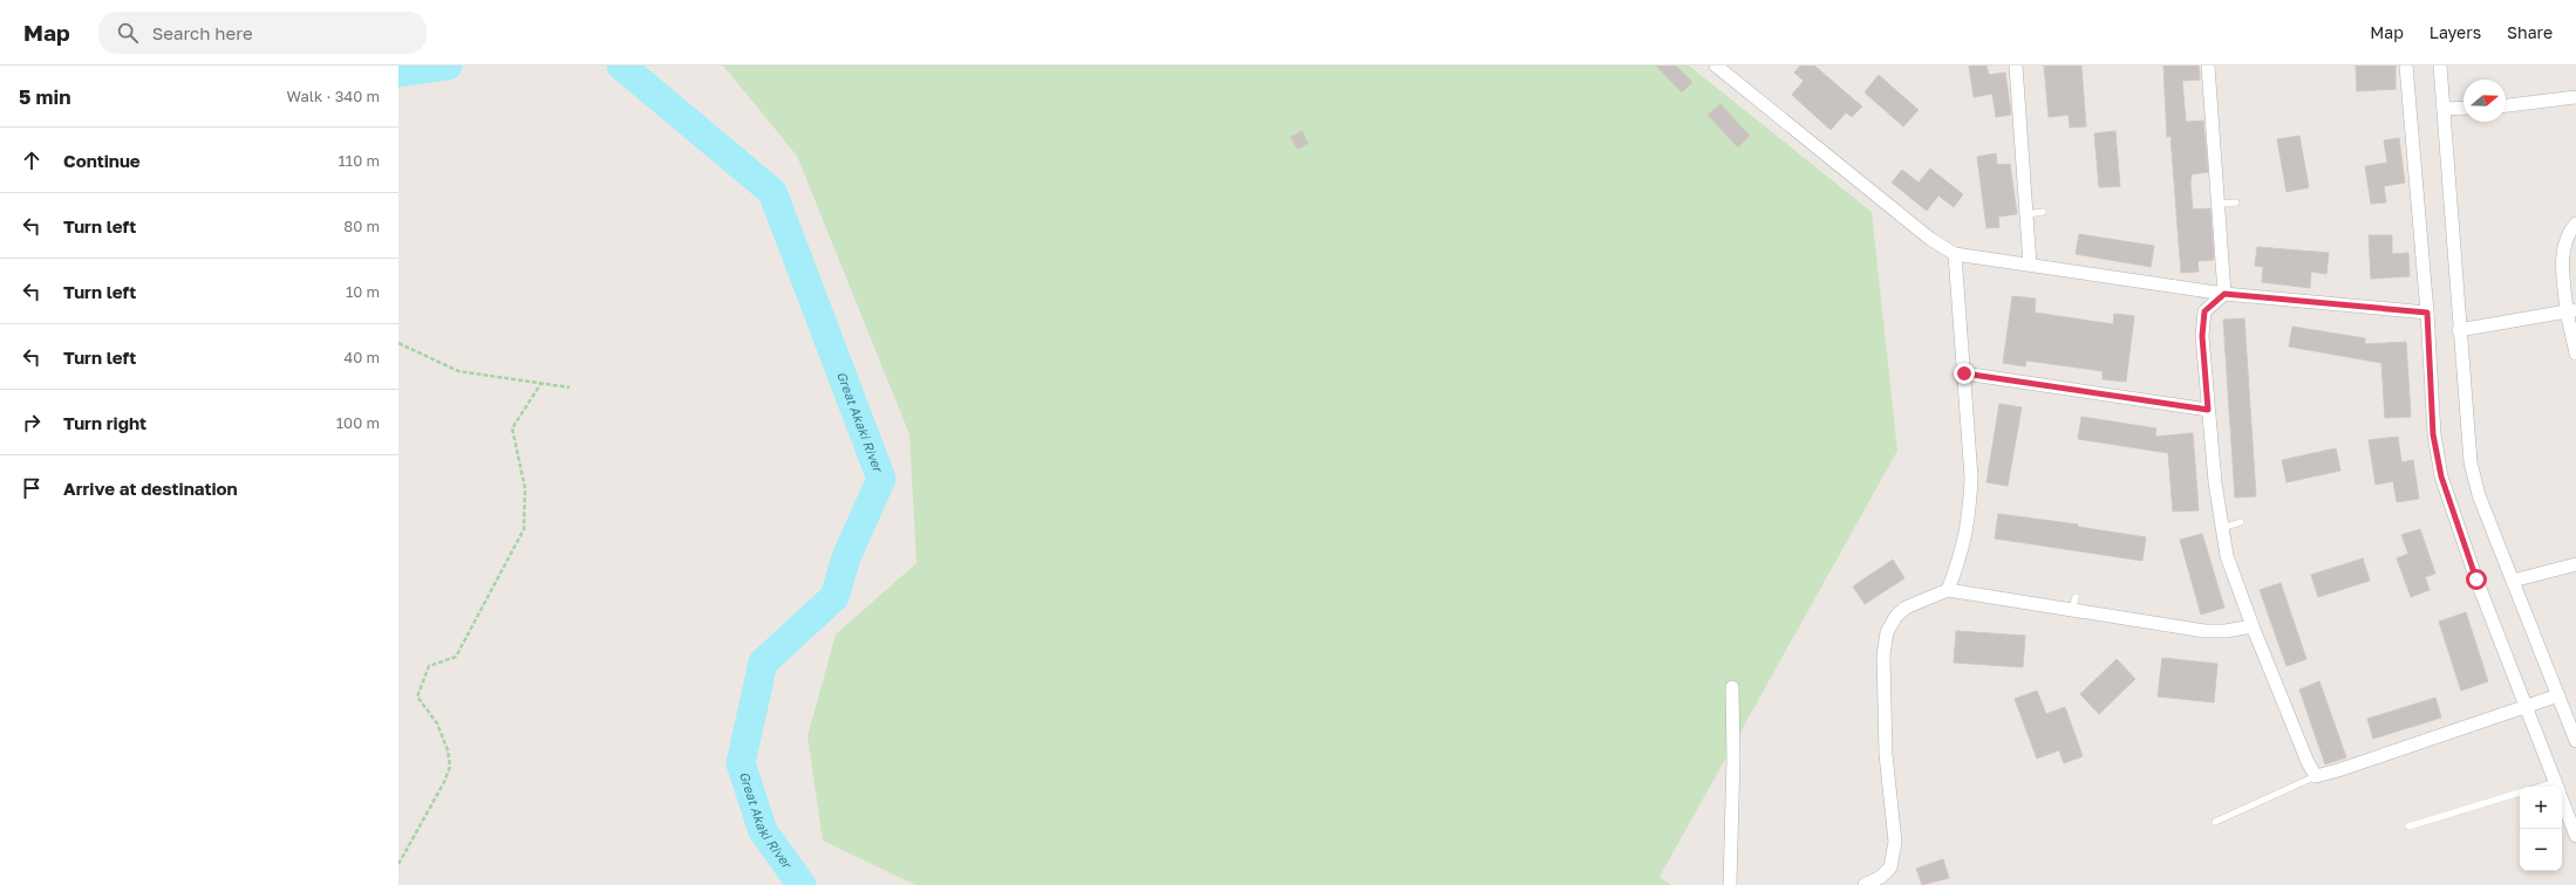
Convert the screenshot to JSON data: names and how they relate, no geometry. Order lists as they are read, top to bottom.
{
  "water": ["Great Akaki River"],
  "north": "right",
  "page": {
    "header": "Map",
    "search": "Search here",
    "nav": ["Map", "Layers", "Share"],
    "heading": ["5 min", "Walk · 340 m"],
    "list": [
      ["Continue", "110 m"],
      ["Turn left", "80 m"],
      ["Turn left", "10 m"],
      ["Turn left", "40 m"],
      ["Turn right", "100 m"],
      "Arrive at destination"
    ],
    "map_buttons": ["+", "−"]
  }
}
